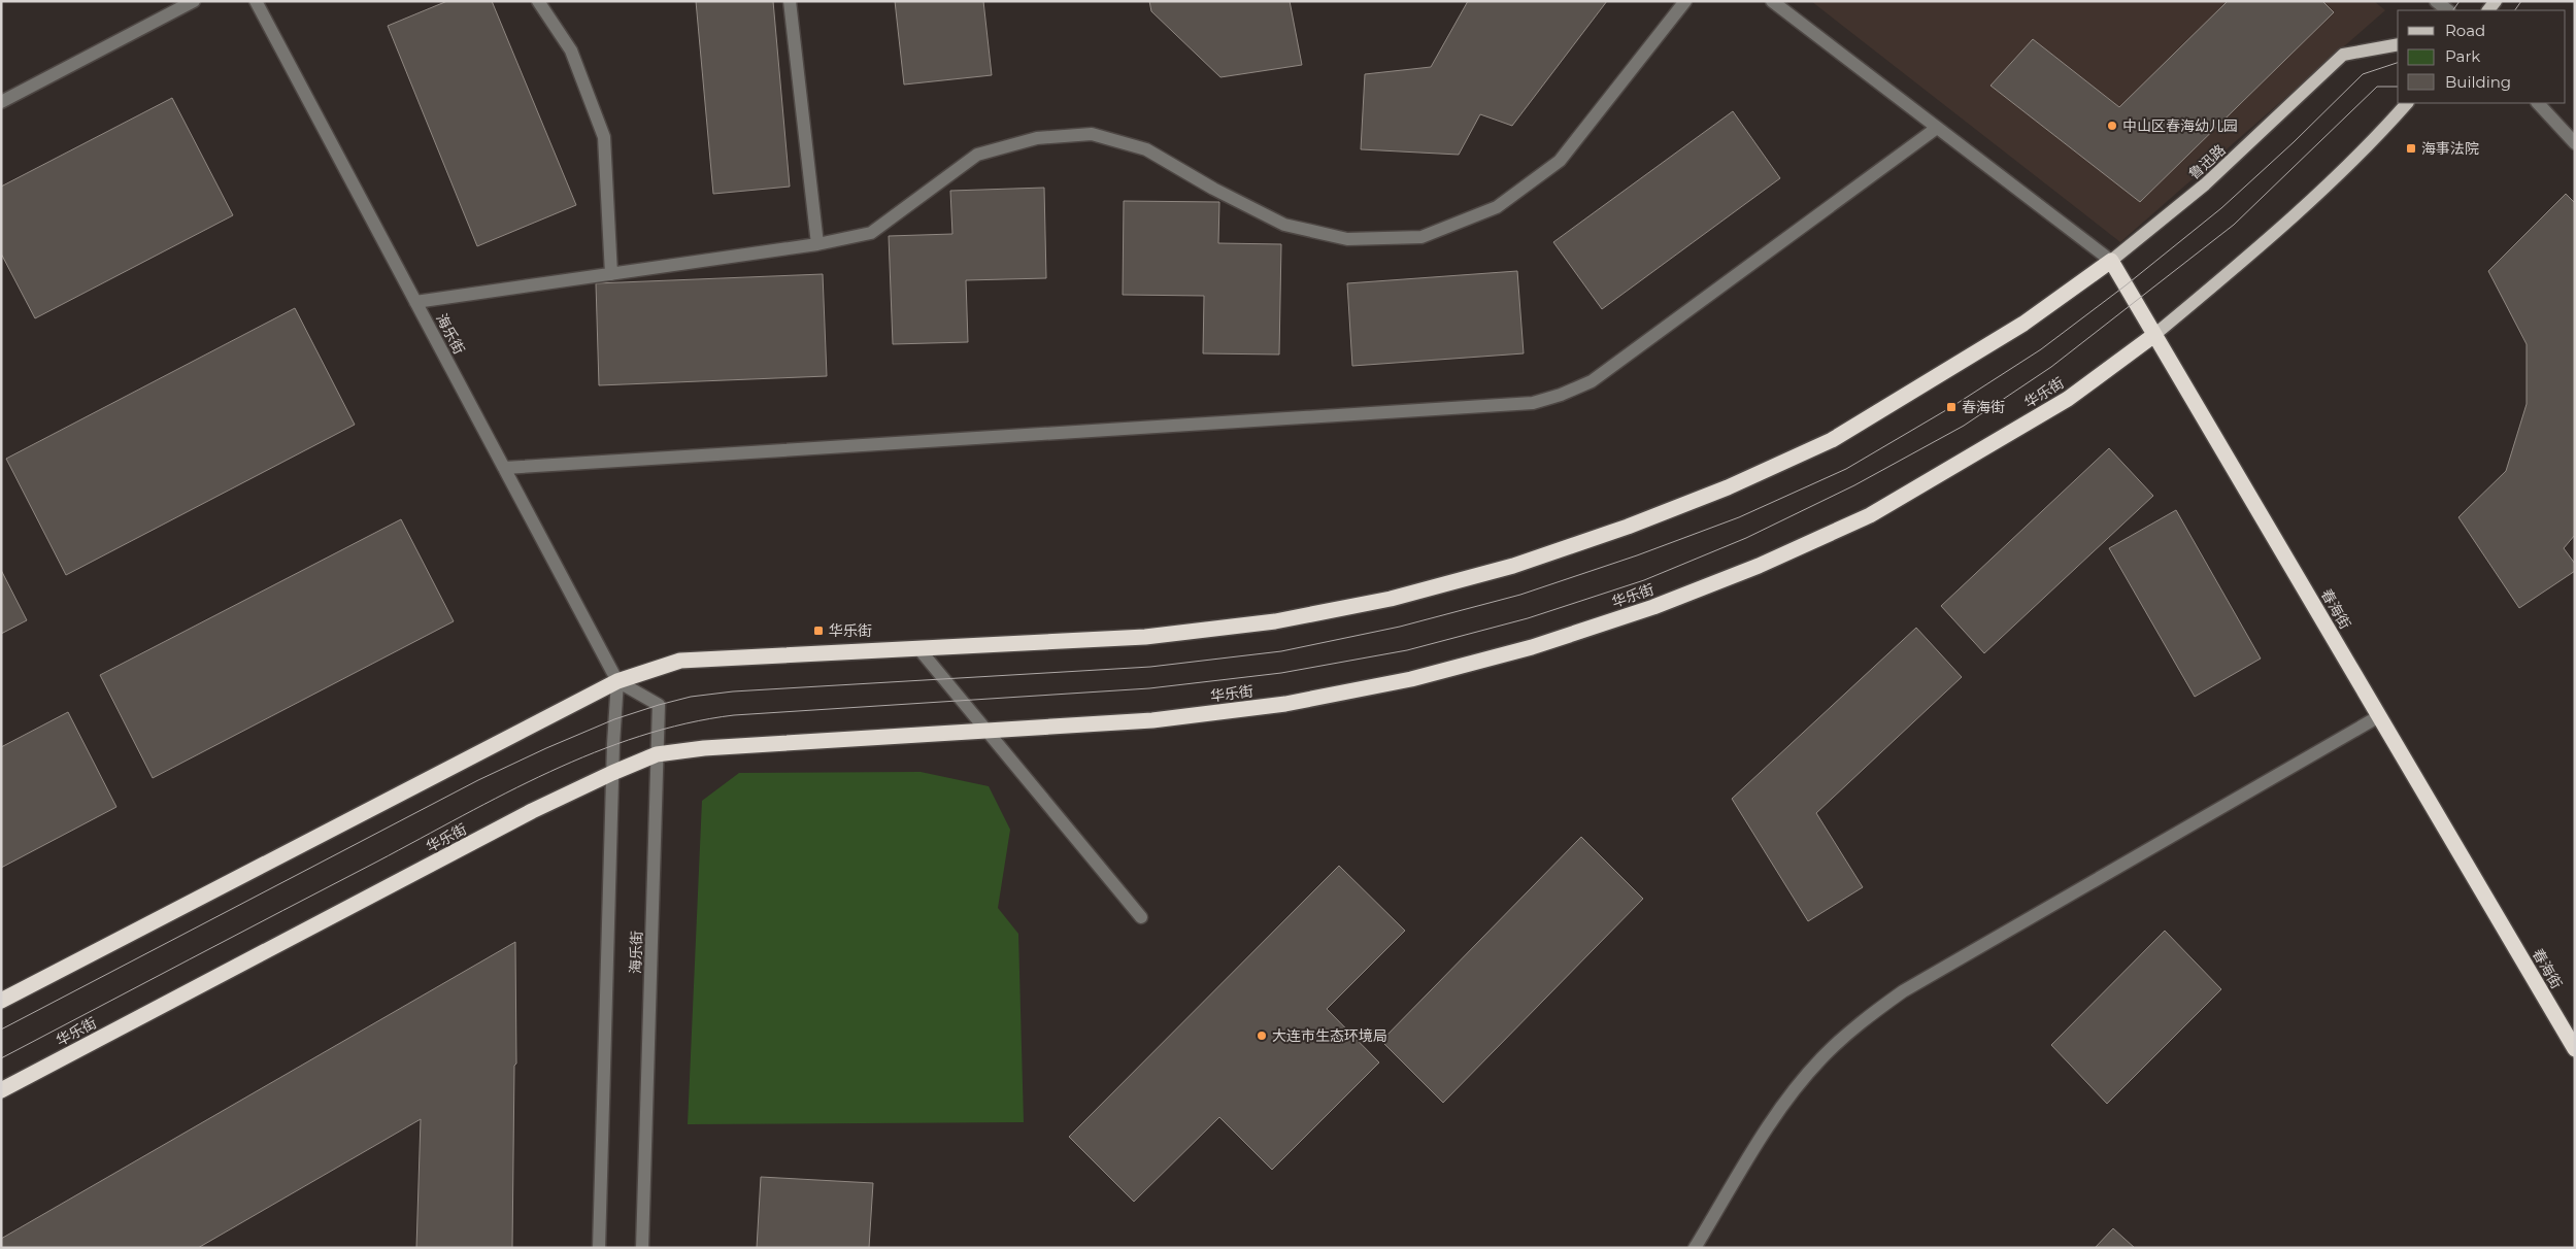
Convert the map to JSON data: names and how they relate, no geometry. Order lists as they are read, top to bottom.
{
  "streets": {
    "highway": ["华乐街", "春海街"],
    "main road": ["鲁迅路"],
    "street": ["海乐街"]
  },
  "crossings": [
    ["鲁迅路", "春海街"],
    ["海乐街", "华乐街"],
    ["华乐街", "春海街"]
  ],
  "places": {
    "other": ["中山区春海幼儿园", "大连市生态环境局"],
    "transit": ["海事法院", "春海街", "华乐街"]
  },
  "legend": ["Road", "Park", "Building"]
}
